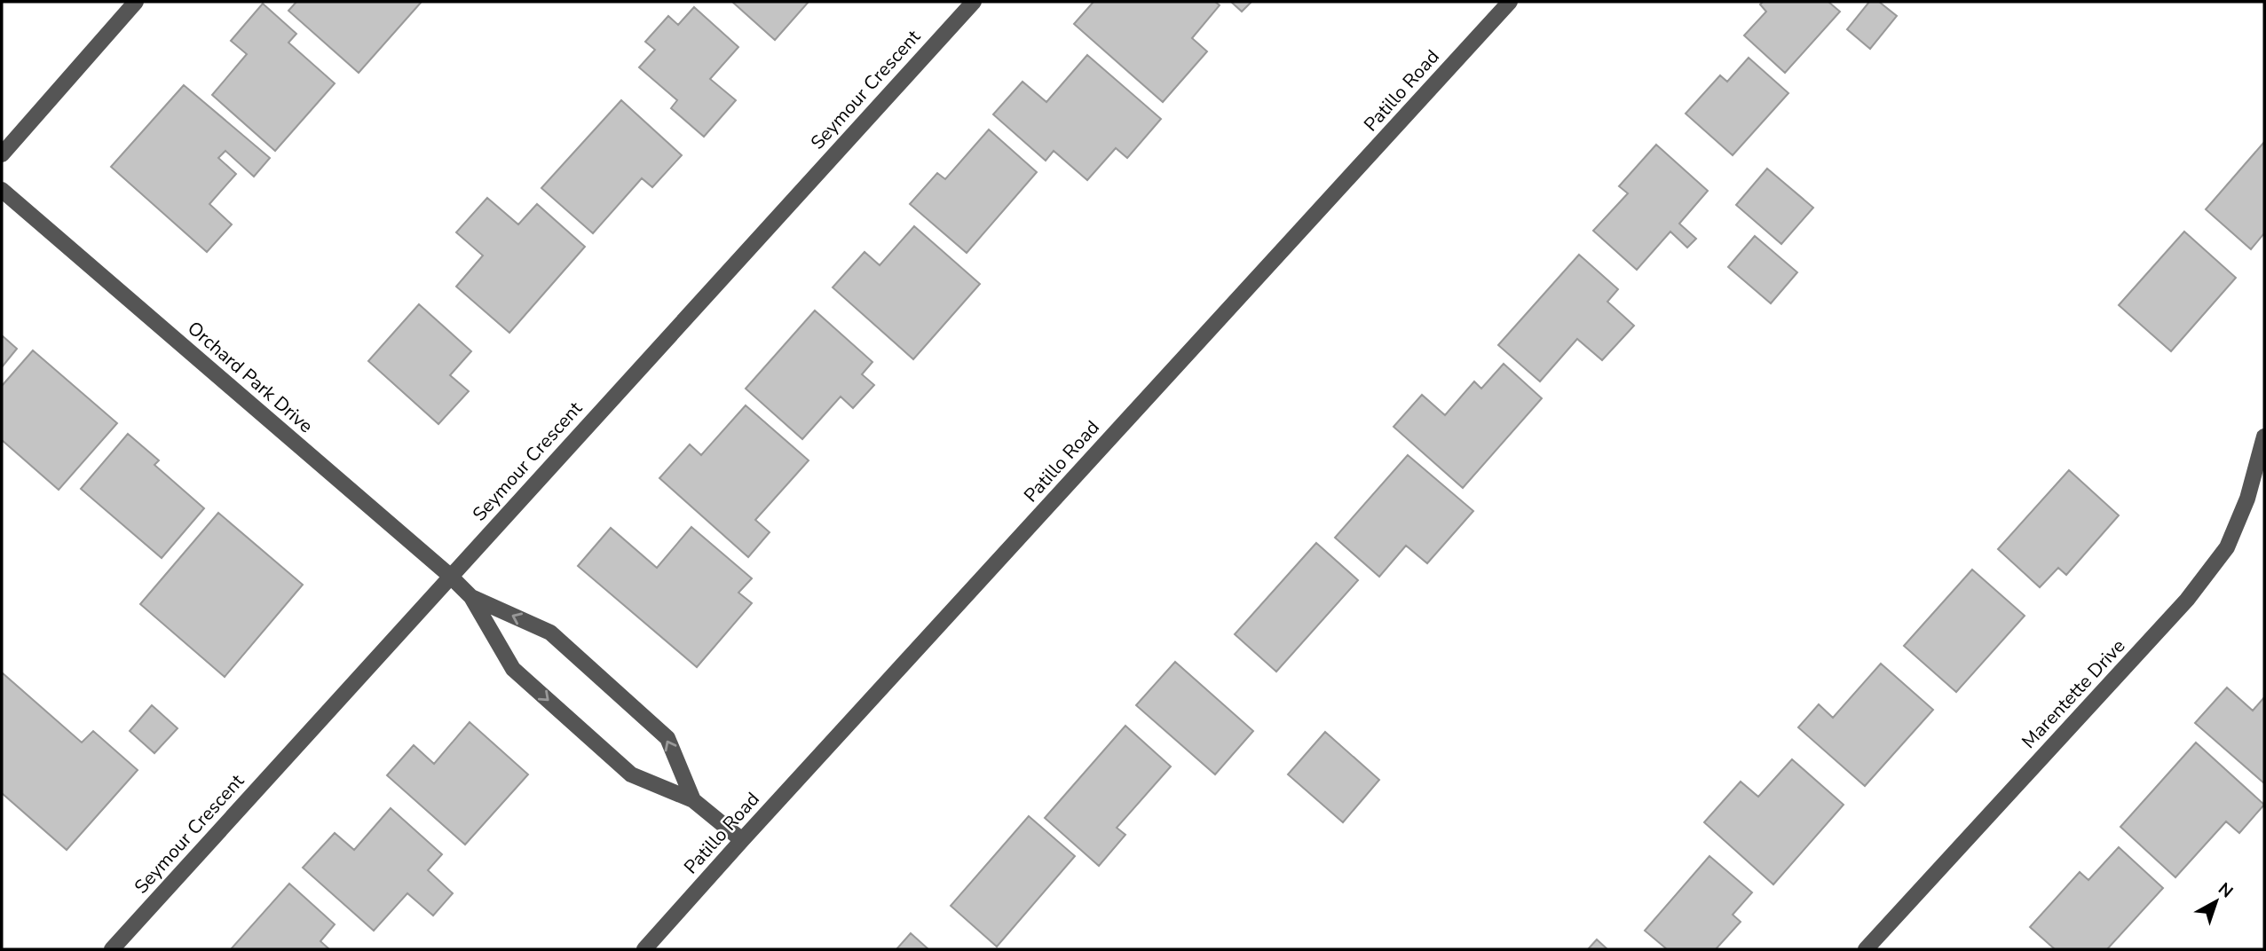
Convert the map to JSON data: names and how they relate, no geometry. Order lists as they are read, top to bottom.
{
  "streets": {
    "street": [
      "Seymour Crescent",
      "Patillo Road",
      "Orchard Park Drive",
      "Marentette Drive"
    ]
  },
  "crossings": [
    ["Seymour Crescent", "Orchard Park Drive"],
    ["Patillo Road", "Orchard Park Drive"]
  ],
  "north": "top right"
}
